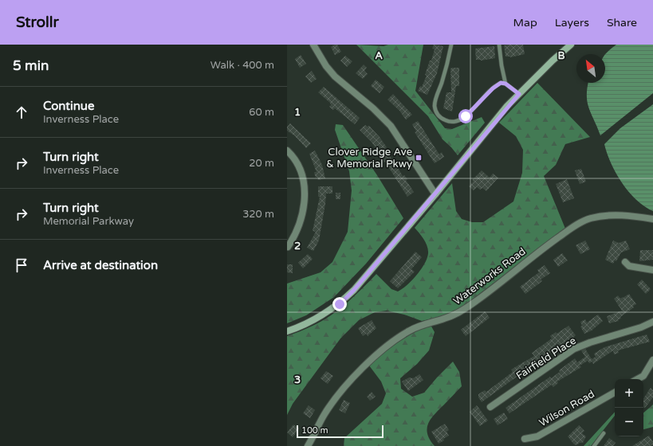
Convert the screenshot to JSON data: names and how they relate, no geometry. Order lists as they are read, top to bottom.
{
  "streets": {
    "street": ["Waterworks Road", "Fairfield Place", "Wilson Road"]
  },
  "places": {
    "transit": ["Clover Ridge Ave & Memorial Pkwy"]
  },
  "scale_bar": "100 m",
  "north": "top left",
  "page": {
    "header": "Strollr",
    "nav": ["Map", "Layers", "Share"],
    "heading": ["5 min", "Walk · 400 m"],
    "list": [
      ["Continue", "Inverness Place", "60 m"],
      ["Turn right", "Inverness Place", "20 m"],
      ["Turn right", "Memorial Parkway", "320 m"],
      "Arrive at destination"
    ],
    "map_buttons": ["+", "−"],
    "scale": "100 m"
  },
  "grid": {
    "columns": ["A", "B"],
    "rows": ["1", "2", "3"]
  }
}
